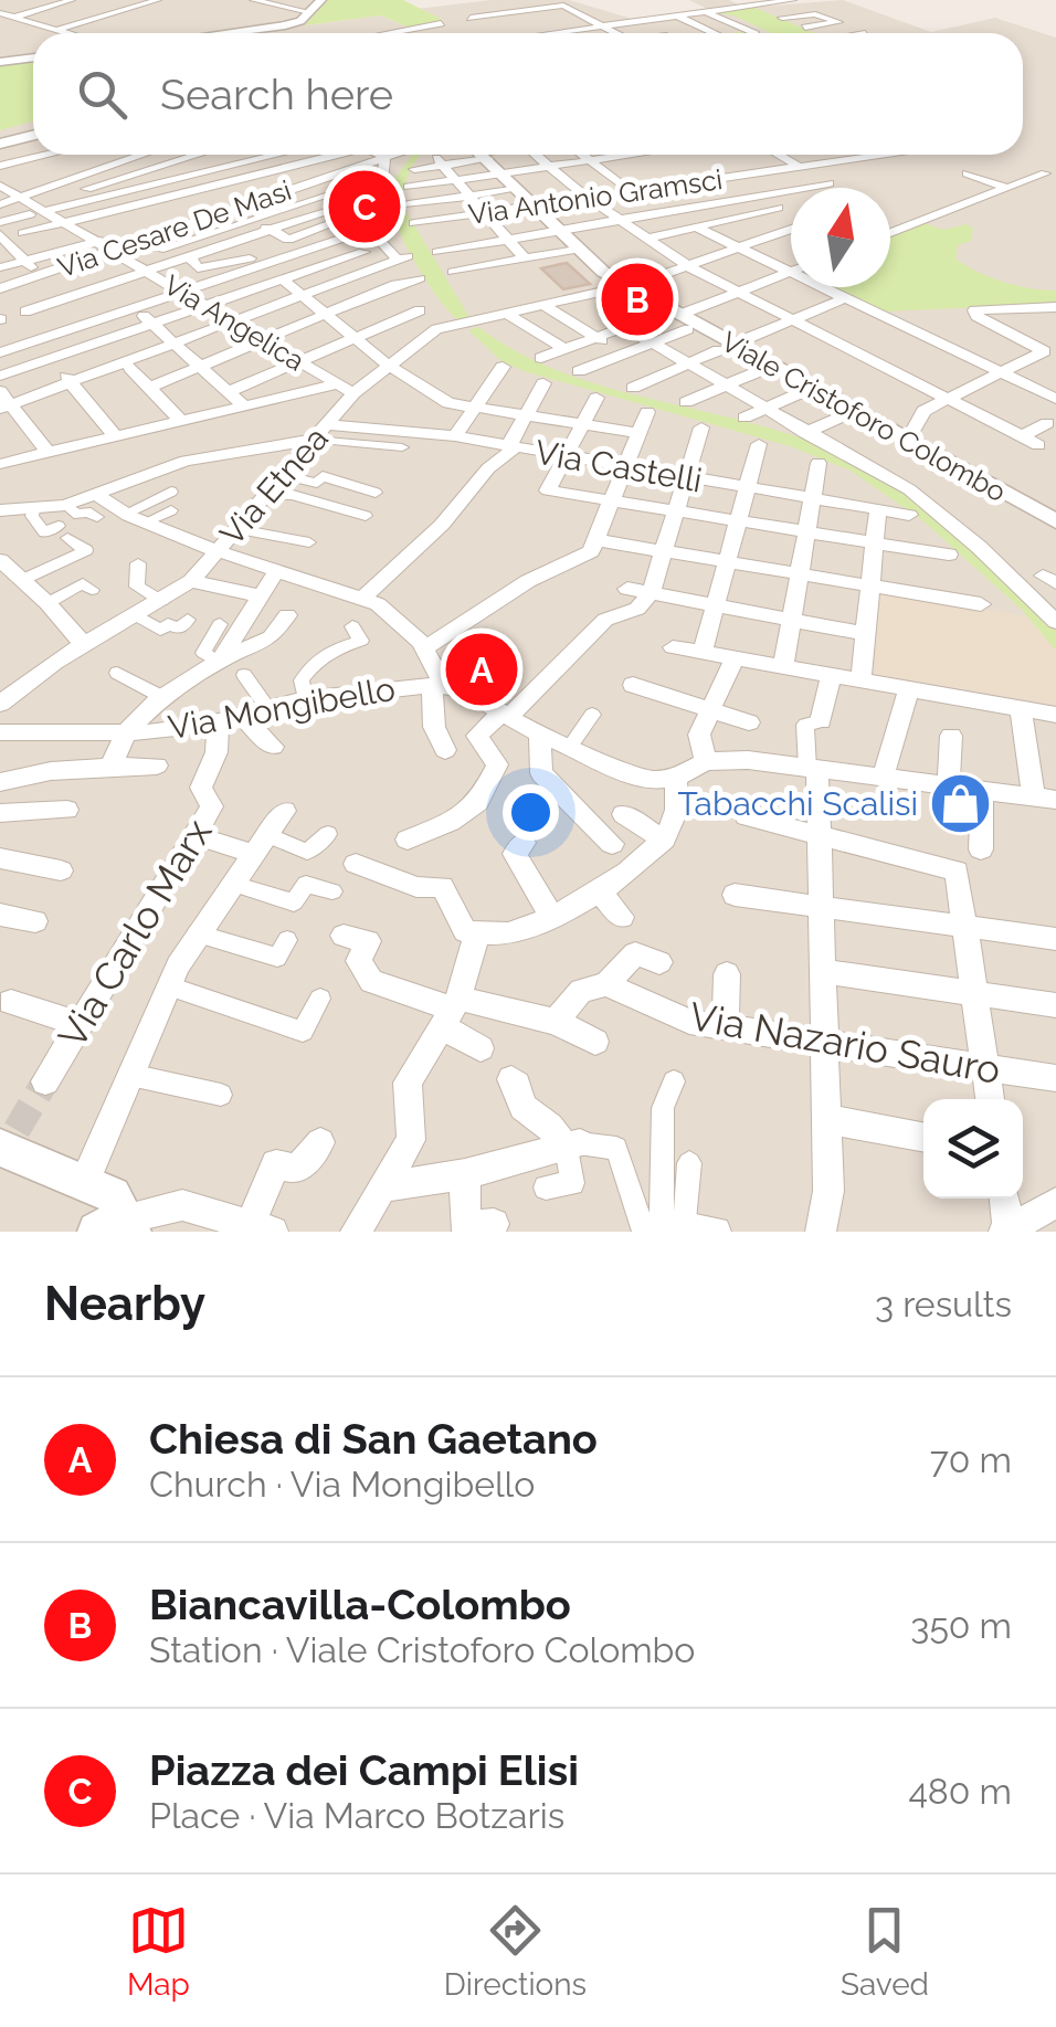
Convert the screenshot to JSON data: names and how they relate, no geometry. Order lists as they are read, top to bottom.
{
  "streets": {
    "street": [
      "Via Antonio Gramsci",
      "Via Cesare De Masi",
      "Via Angelica",
      "Viale Cristoforo Colombo",
      "Via Castelli",
      "Via Etnea",
      "Via Mongibello",
      "Via Carlo Marx",
      "Via Nazario Sauro"
    ]
  },
  "crossings": [
    ["Via Antonio Gramsci", "Viale Cristoforo Colombo"],
    ["Via Cesare De Masi", "Via Angelica"],
    ["Via Angelica", "Via Etnea"],
    ["Via Castelli", "Via Etnea"],
    ["Via Mongibello", "Via Carlo Marx"]
  ],
  "places": {
    "shop": ["Tabacchi Scalisi"]
  },
  "north": "top",
  "page": {
    "search": "Search here",
    "pins": ["C", "B", "A"],
    "heading": ["Nearby", "3 results"],
    "list": [
      {
        "mark": "A",
        "name": "Chiesa di San Gaetano",
        "note": "Church · Via Mongibello",
        "value": "70 m"
      },
      {
        "mark": "B",
        "name": "Biancavilla-Colombo",
        "note": "Station · Viale Cristoforo Colombo",
        "value": "350 m"
      },
      {
        "mark": "C",
        "name": "Piazza dei Campi Elisi",
        "note": "Place · Via Marco Botzaris",
        "value": "480 m"
      }
    ],
    "nav": ["Map", "Directions", "Saved"]
  }
}
